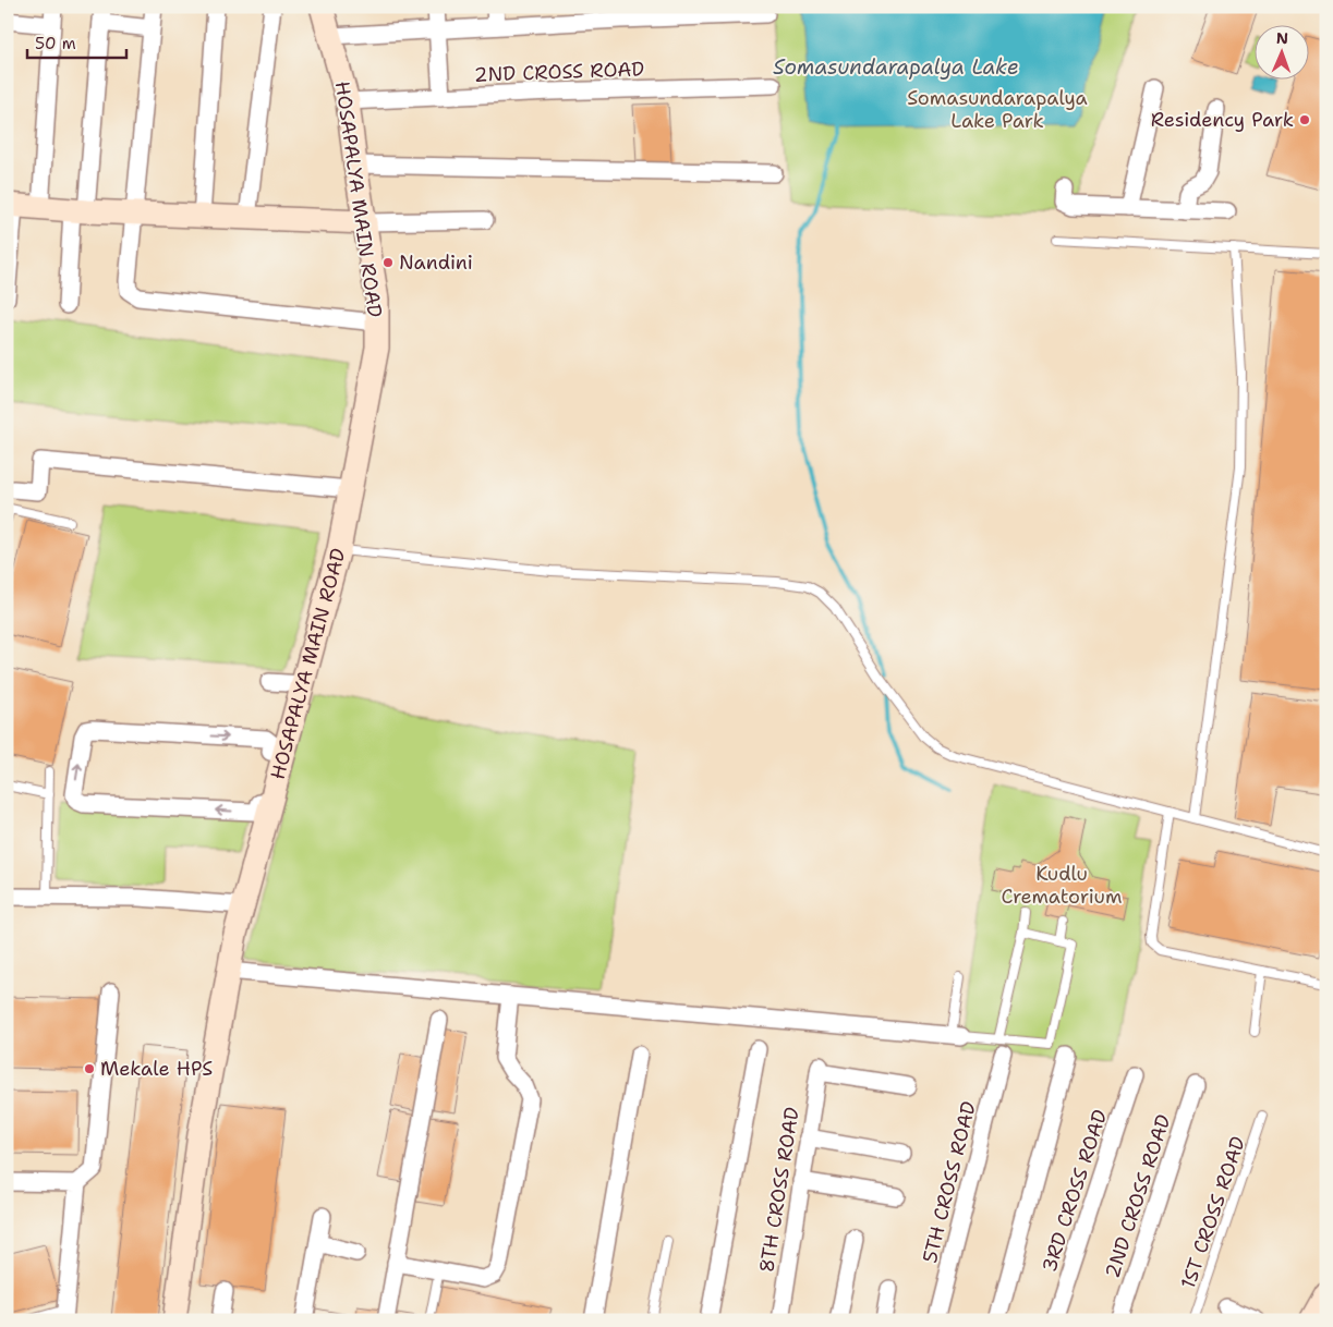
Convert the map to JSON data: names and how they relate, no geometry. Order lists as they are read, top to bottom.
{
  "streets": {
    "street": [
      "2ND CROSS ROAD",
      "HOSAPALYA MAIN ROAD",
      "5TH CROSS ROAD",
      "8TH CROSS ROAD",
      "3RD CROSS ROAD"
    ],
    "lane": ["1ST CROSS ROAD"]
  },
  "crossings": [
    ["2ND CROSS ROAD", "HOSAPALYA MAIN ROAD"]
  ],
  "water": ["Somasundarapalya Lake"],
  "parks": ["Somasundarapalya Lake Park", "Kudlu Crematorium"],
  "places": ["Residency Park", "Nandini", "Mekale HPS"],
  "scale_bar": "50 m",
  "north": "top"
}
